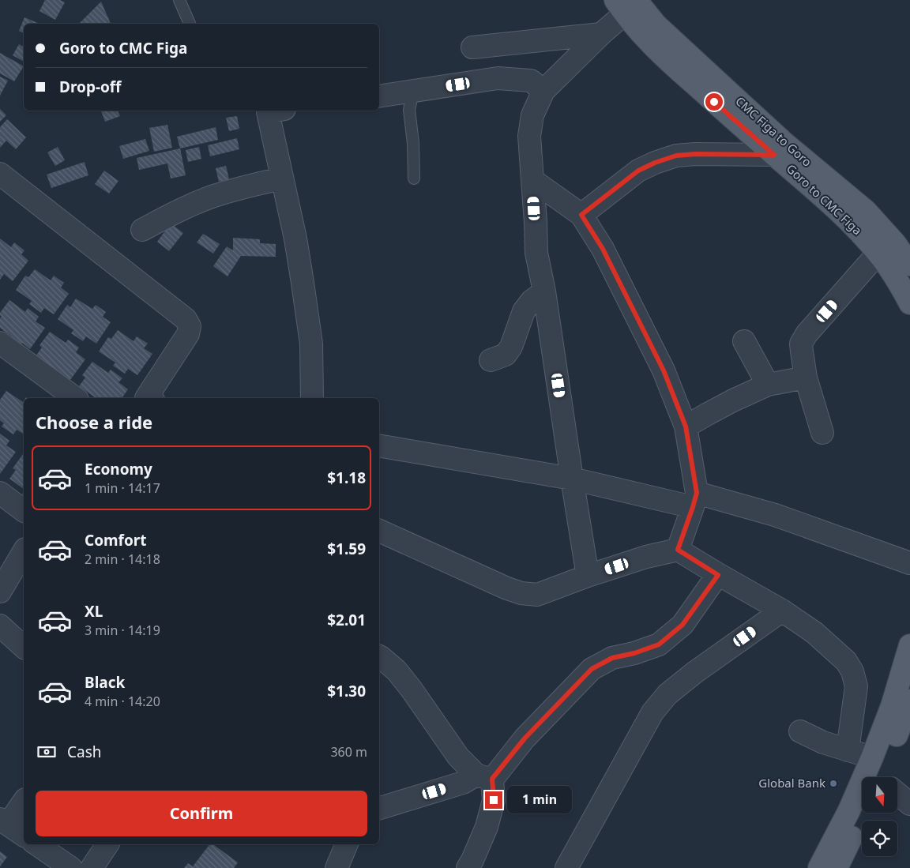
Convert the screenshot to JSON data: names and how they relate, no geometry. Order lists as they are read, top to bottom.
{
  "streets": {
    "main road": ["CMC Figa to Goro", "Goro to CMC Figa"]
  },
  "crossings": [
    ["CMC Figa to Goro", "Goro to CMC Figa"]
  ],
  "places": ["Global Bank"],
  "north": "bottom",
  "page": {
    "banner": ["Goro to CMC Figa", "Drop-off"],
    "heading": "Choose a ride",
    "list": [
      {
        "name": "Economy",
        "note": "1 min · 14:17",
        "value": "$1.18"
      },
      {
        "name": "Comfort",
        "note": "2 min · 14:18",
        "value": "$1.59"
      },
      {
        "name": "XL",
        "note": "3 min · 14:19",
        "value": "$2.01"
      },
      {
        "name": "Black",
        "note": "4 min · 14:20",
        "value": "$1.30"
      }
    ],
    "pay": ["Cash", "360 m"],
    "buttons": "Confirm",
    "bubble": "1 min"
  }
}
